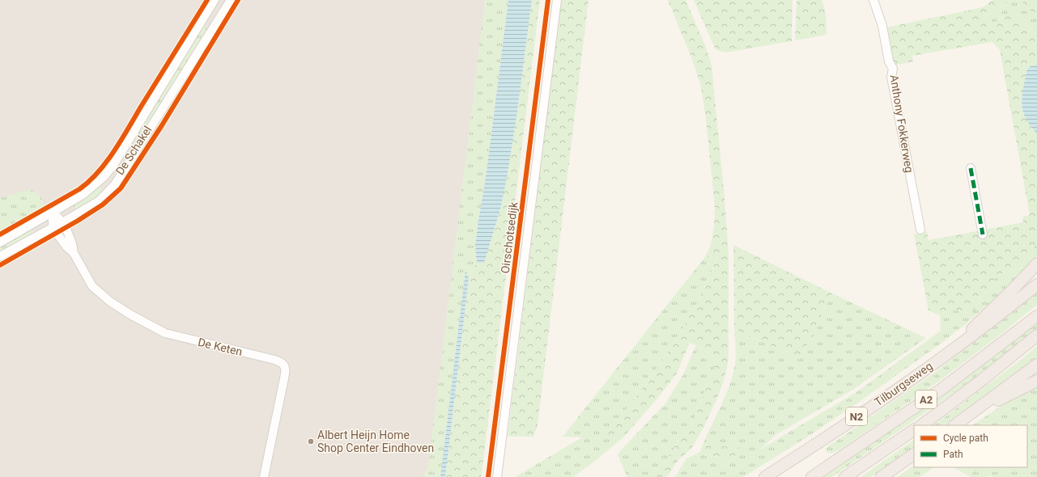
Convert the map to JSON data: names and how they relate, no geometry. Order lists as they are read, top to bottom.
{
  "streets": {
    "highway": ["Tilburgseweg", "A2", "N2"],
    "street": [
      "Anthony Fokkerweg",
      "De Schakel",
      "Oirschotsedijk",
      "De Keten"
    ]
  },
  "crossings": [
    ["De Schakel", "De Keten"],
    ["Tilburgseweg", "N2"]
  ],
  "places": ["Albert Heijn Home Shop Center Eindhoven"],
  "legend": ["Cycle path", "Path"]
}
